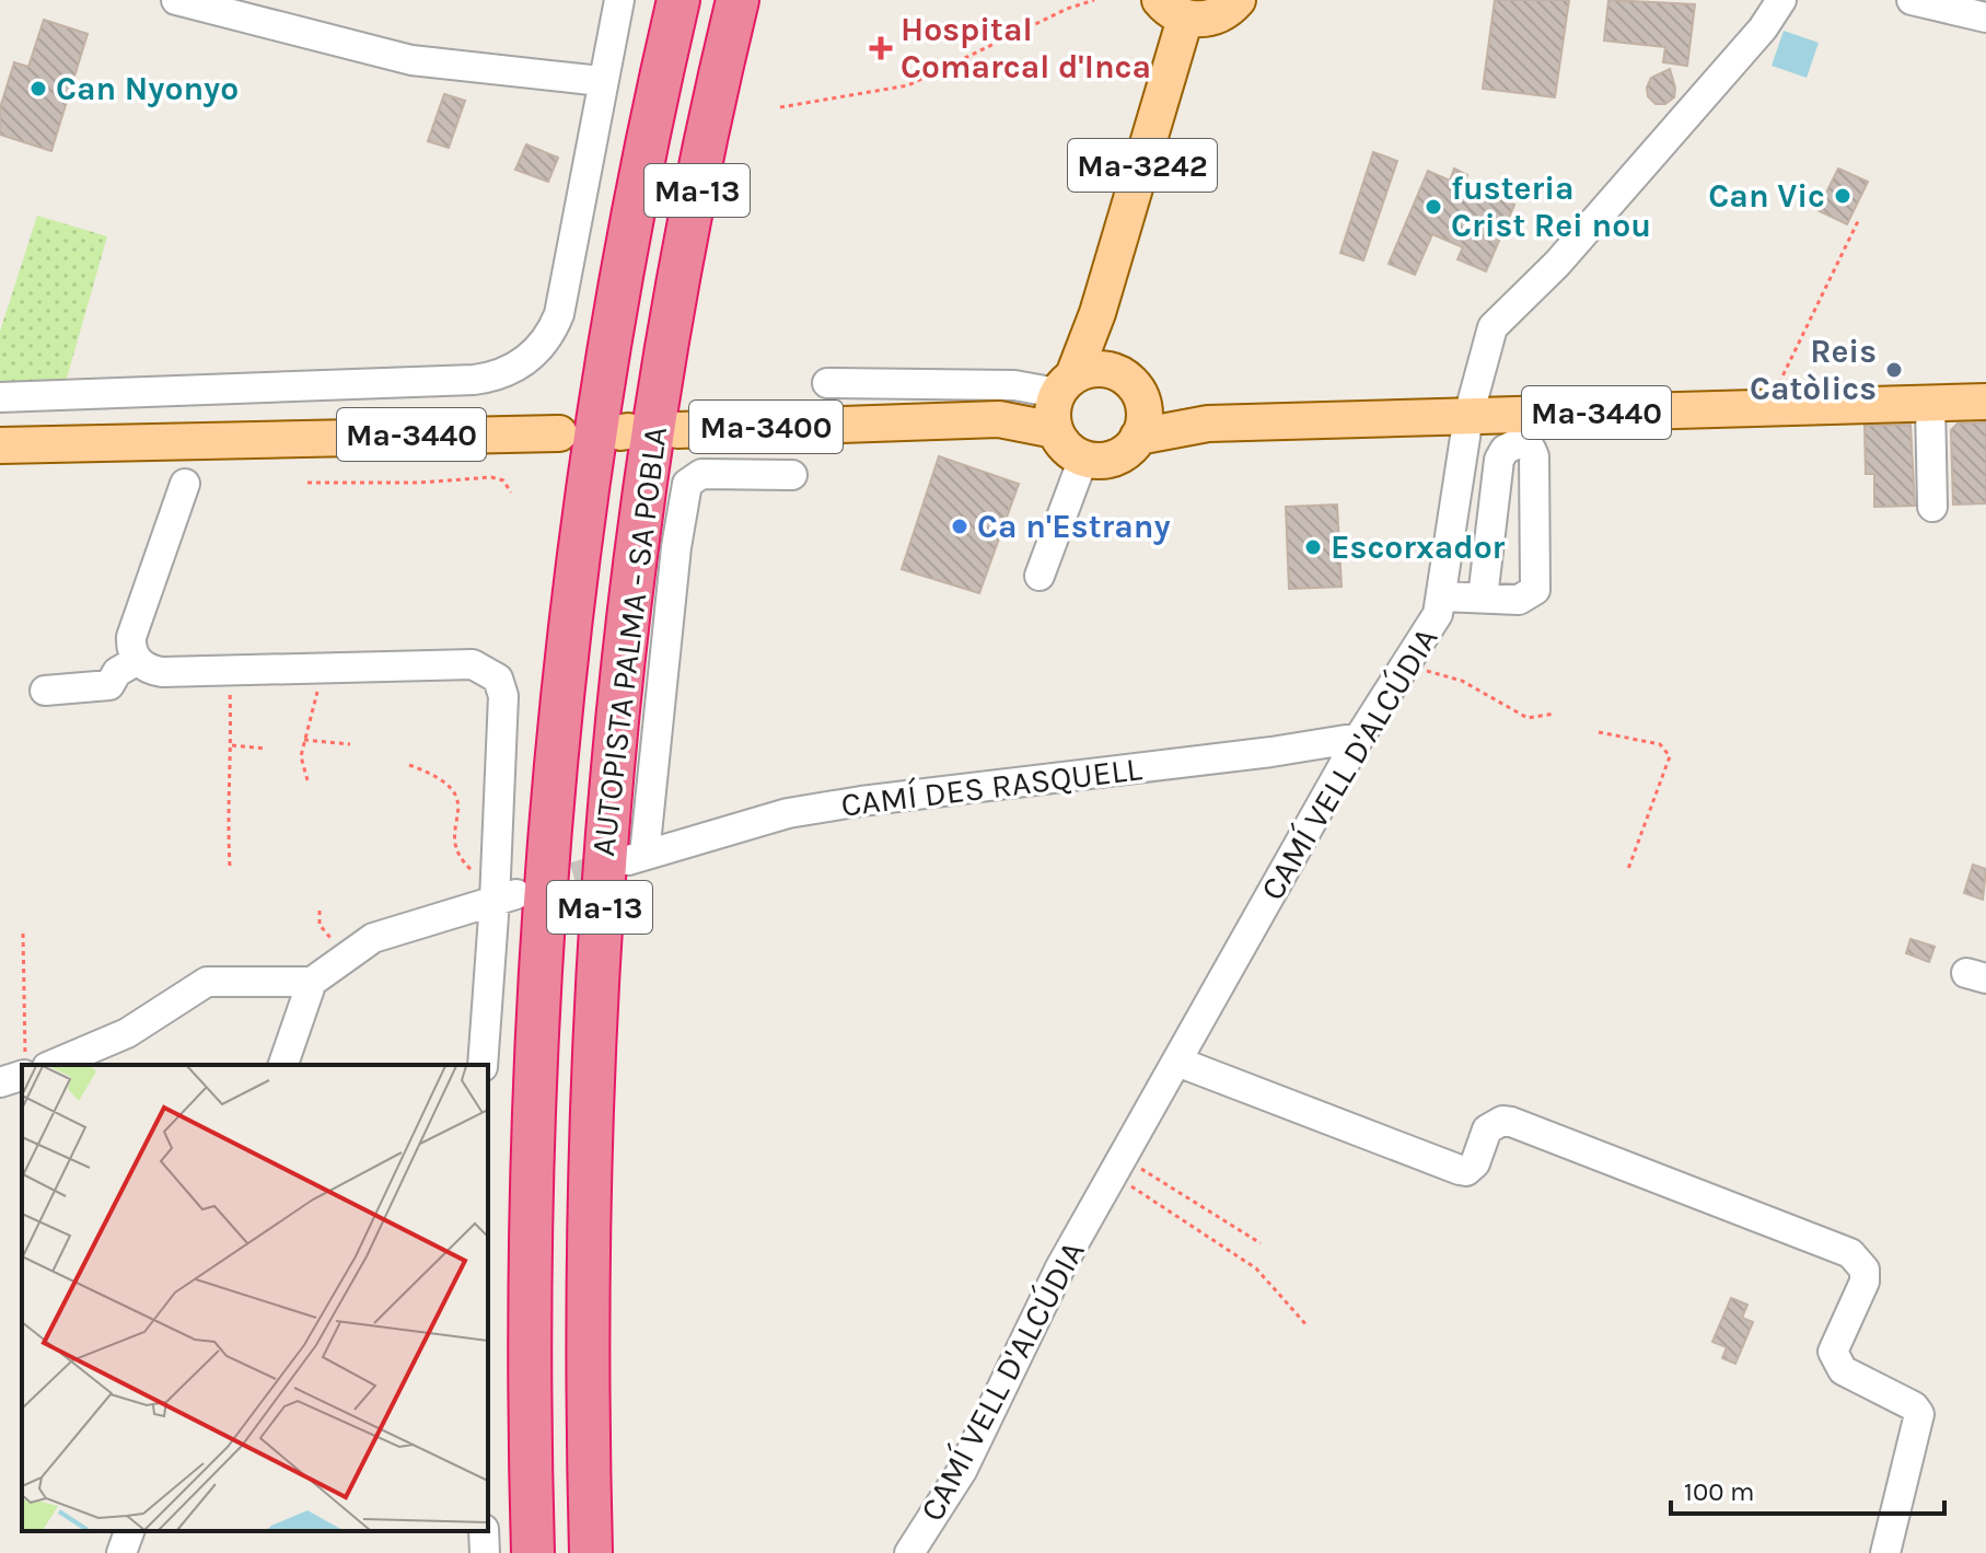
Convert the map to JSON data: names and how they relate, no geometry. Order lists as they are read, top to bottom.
{
  "streets": {
    "highway": ["Ma-13", "AUTOPISTA PALMA - SA POBLA"],
    "main road": ["Ma-3242", "Ma-3440", "Ma-3400"],
    "street": ["CAMÍ VELL D'ALCÚDIA", "CAMÍ DES RASQUELL"]
  },
  "crossings": [
    ["Ma-3242", "Ma-3440"],
    ["Ma-3242", "Ma-3400"],
    ["Ma-3440", "Ma-3400"],
    ["Ma-3440", "CAMÍ VELL D'ALCÚDIA"],
    ["CAMÍ VELL D'ALCÚDIA", "CAMÍ DES RASQUELL"]
  ],
  "places": {
    "health": ["Hospital Comarcal d'Inca"],
    "other": [
      "Can Nyonyo",
      "Can Vic",
      "fusteria Crist Rei nou",
      "Reis Catòlics",
      "Ca n'Estrany",
      "Escorxador"
    ]
  },
  "scale_bar": "100 m"
}
